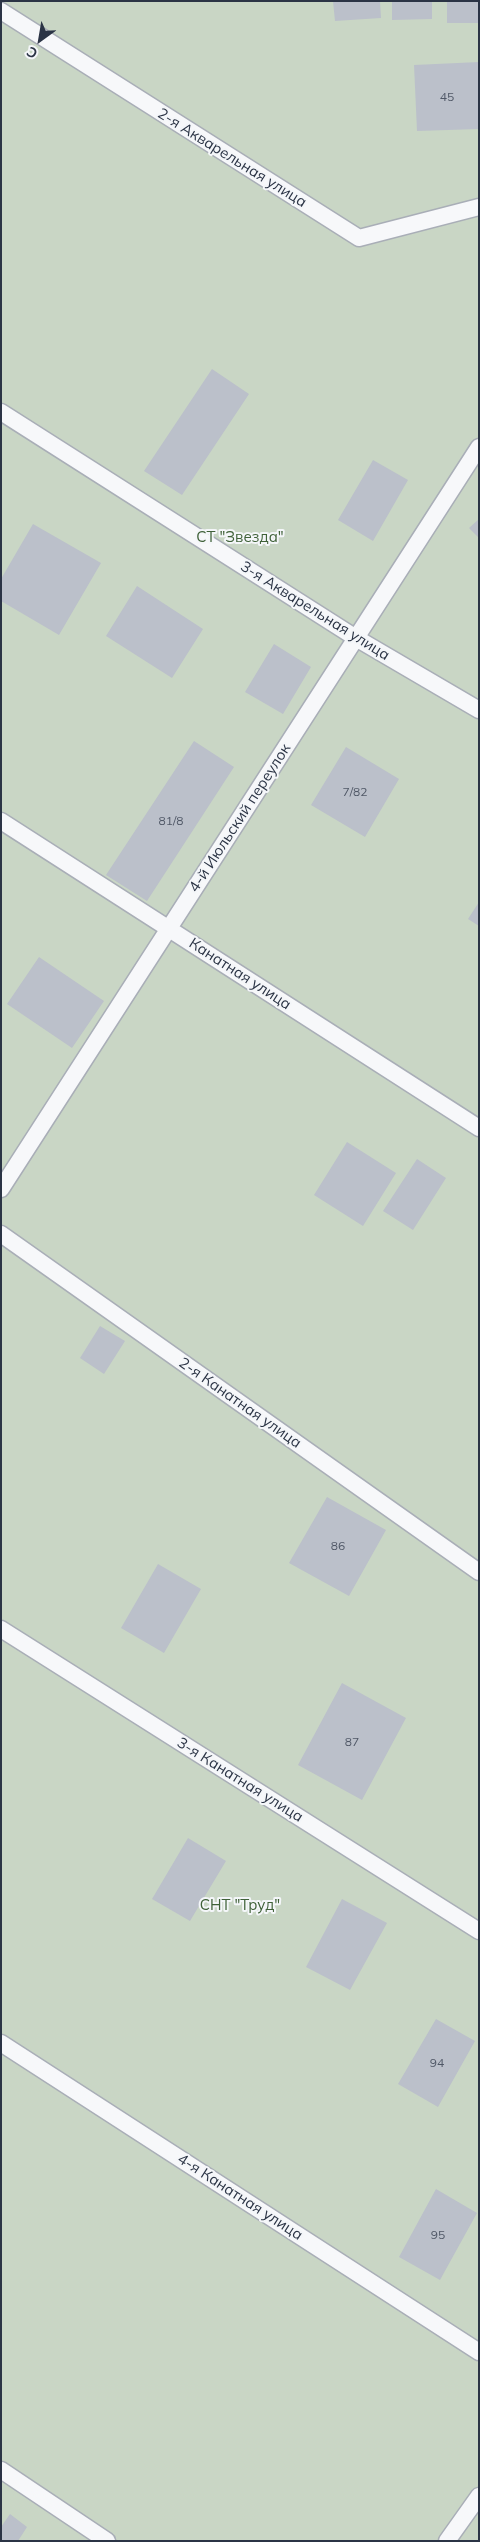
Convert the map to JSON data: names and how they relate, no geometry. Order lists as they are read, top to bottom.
{
  "streets": {
    "lane": [
      "2-я Акварельная улица",
      "3-я Акварельная улица",
      "4-й Июльский переулок",
      "Канатная улица",
      "2-я Канатная улица",
      "3-я Канатная улица",
      "4-я Канатная улица"
    ]
  },
  "crossings": [
    ["3-я Акварельная улица", "4-й Июльский переулок"],
    ["4-й Июльский переулок", "Канатная улица"]
  ],
  "parks": ["СТ \"Звезда\"", "СНТ \"Труд\""],
  "house_numbers": [
    "45",
    "7/82",
    "81/8",
    "86",
    "87",
    "94",
    "95"
  ],
  "north": "bottom left"
}
